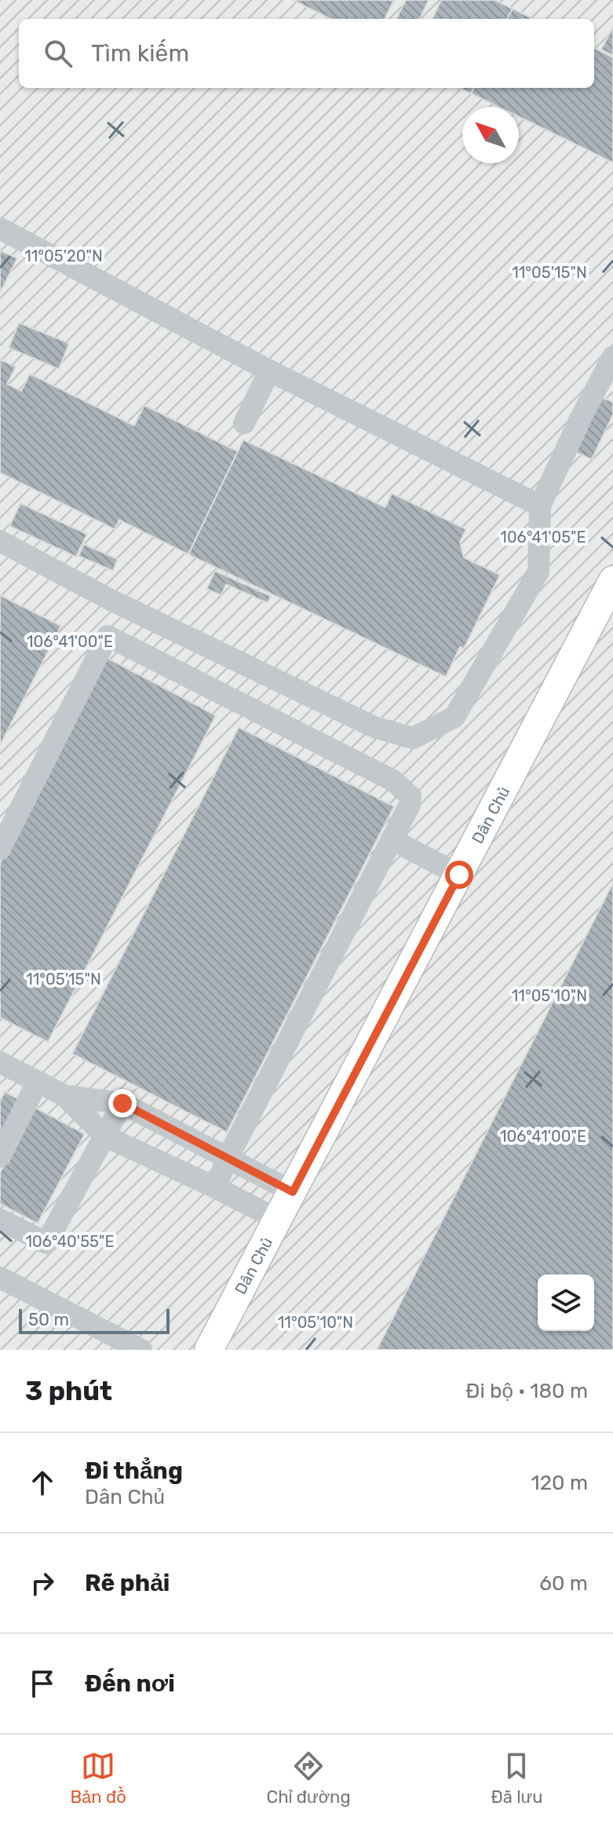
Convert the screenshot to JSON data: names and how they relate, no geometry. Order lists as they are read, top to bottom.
{
  "streets": {
    "main road": ["Dân Chủ"]
  },
  "scale_bar": "50 m",
  "north": "top left",
  "page": {
    "search": "Tìm kiếm",
    "scale": "50 m",
    "heading": ["3 phút", "Đi bộ · 180 m"],
    "list": [
      ["Đi thẳng", "Dân Chủ", "120 m"],
      ["Rẽ phải", "60 m"],
      "Đến nơi"
    ],
    "nav": ["Bản đồ", "Chỉ đường", "Đã lưu"]
  },
  "coordinates": [
    "11°05'20\"N",
    "11°05'15\"N",
    "106°41'05\"E",
    "106°41'00\"E",
    "11°05'10\"N",
    "106°40'55\"E"
  ]
}
